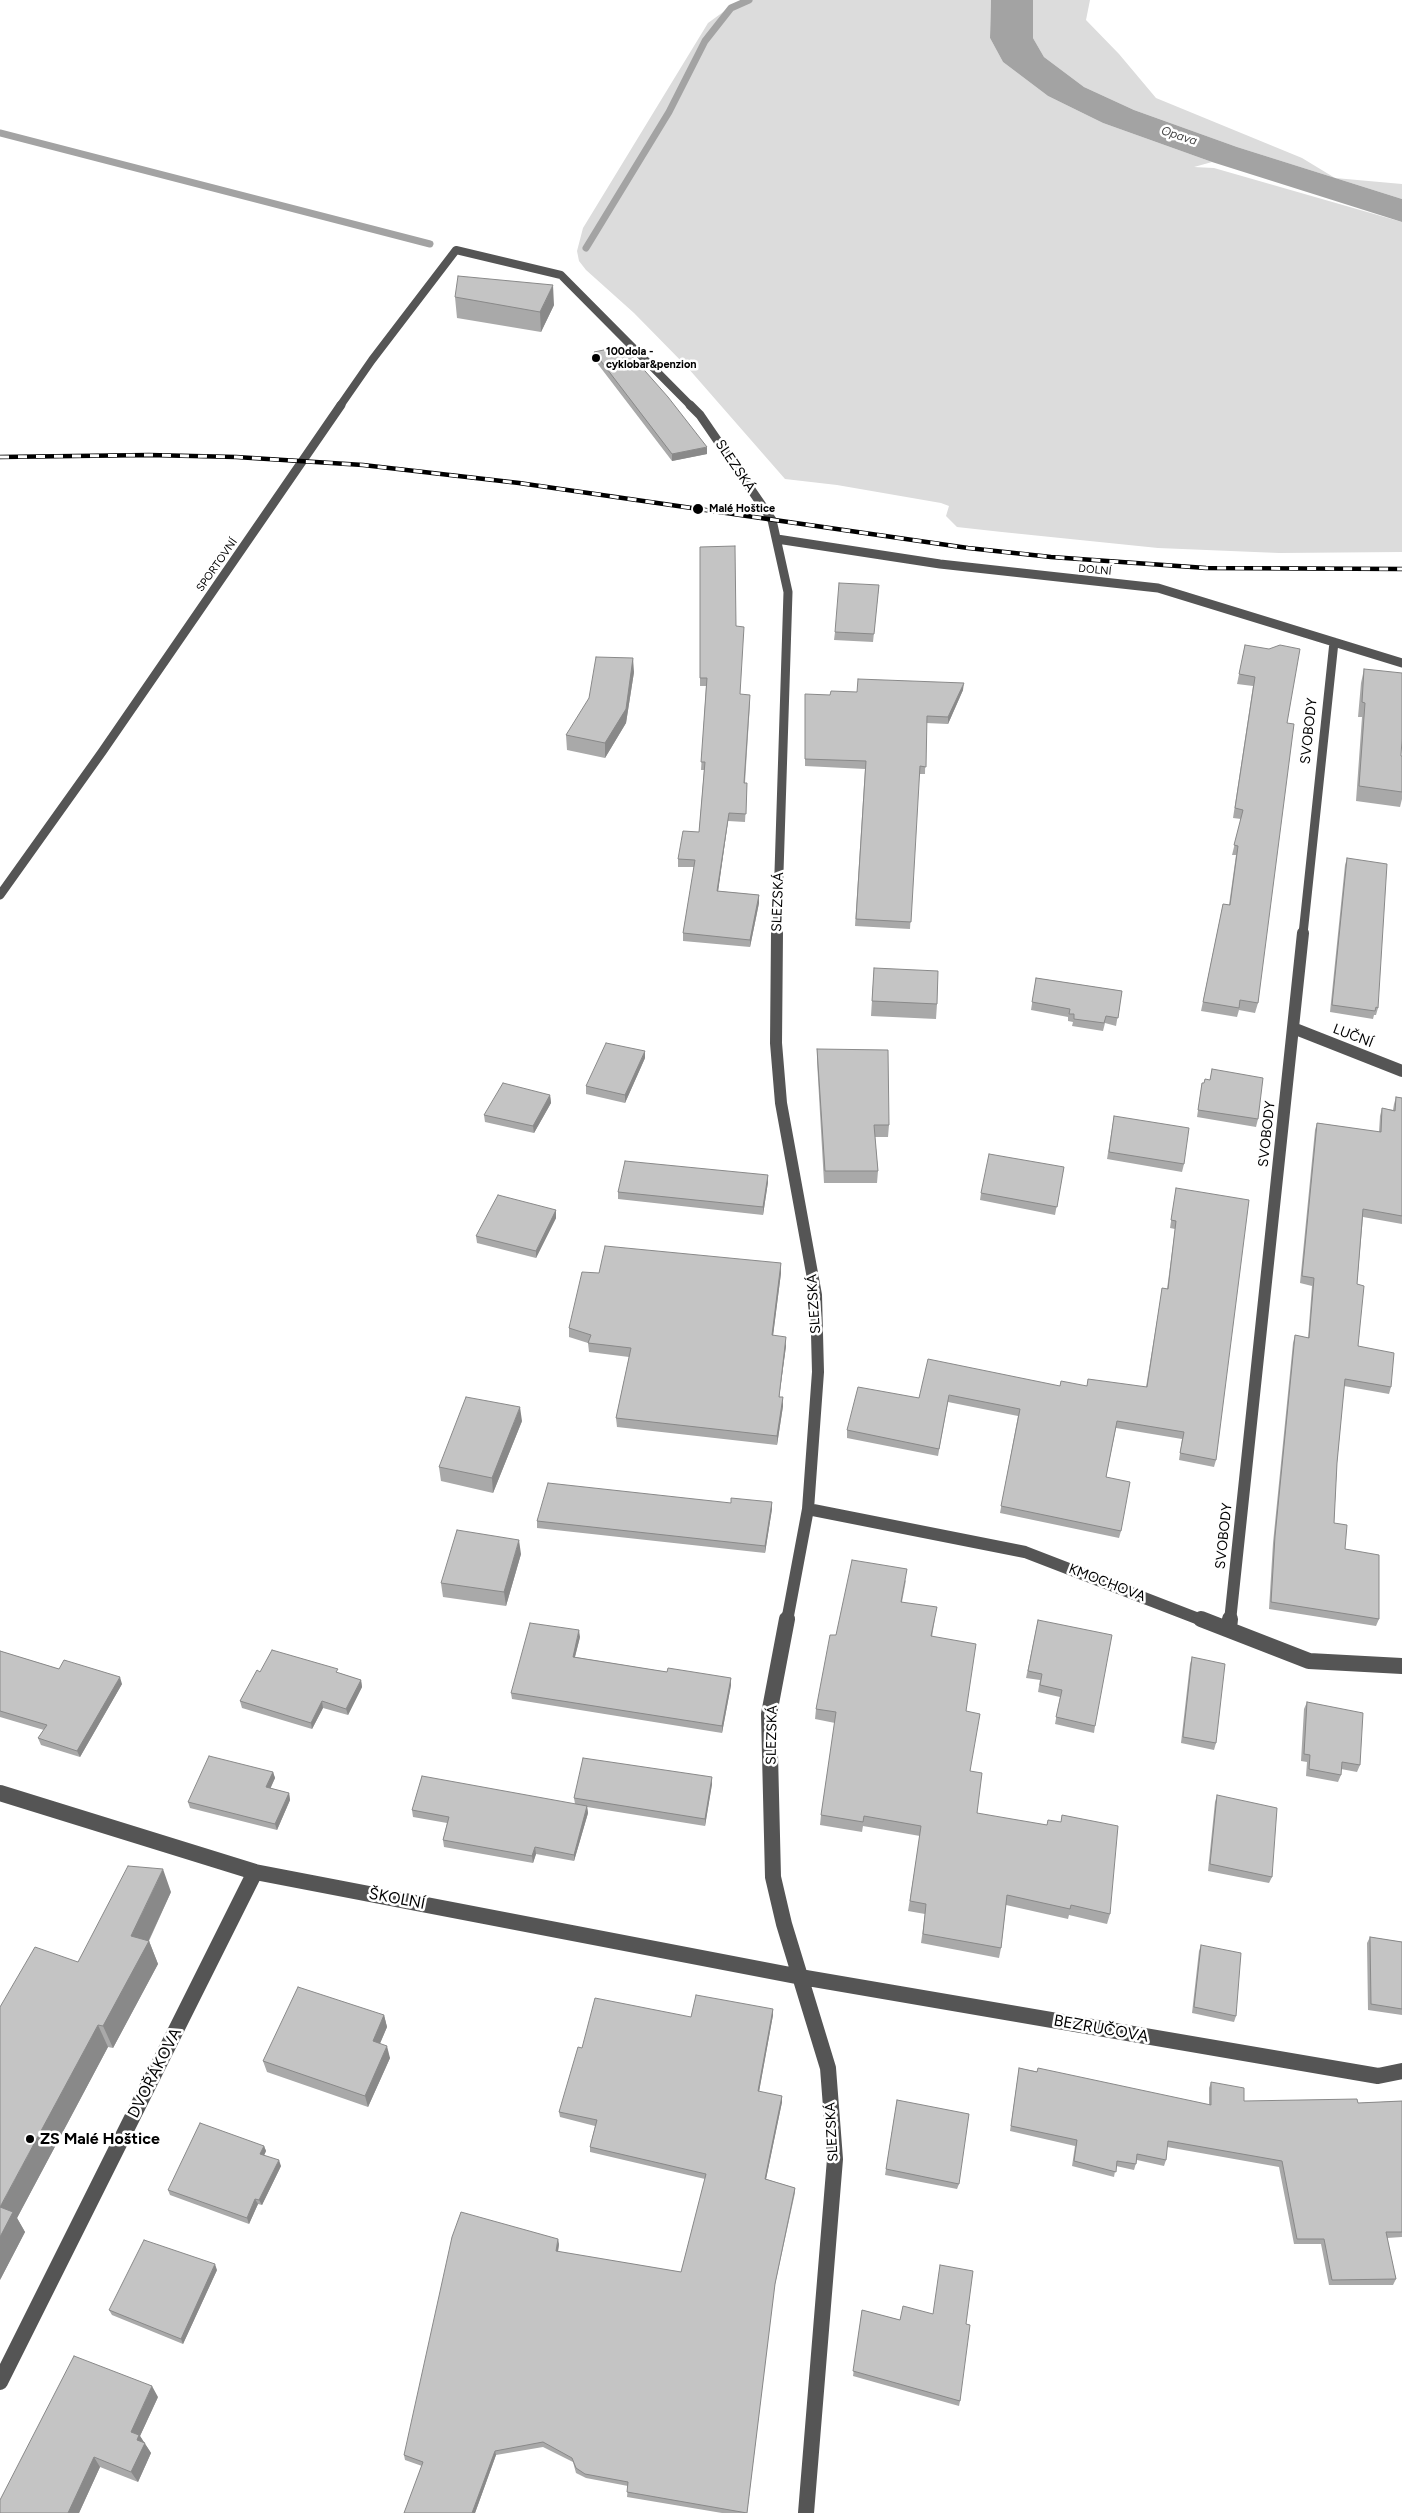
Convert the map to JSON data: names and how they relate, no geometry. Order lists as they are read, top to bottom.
{
  "streets": {
    "street": [
      "SLEZSKÁ",
      "SPORTOVNÍ",
      "DOLNÍ",
      "SVOBODY",
      "LUČNÍ",
      "KMOCHOVA",
      "ŠKOLNÍ",
      "BEZRUČOVA",
      "DVOŘÁKOVA"
    ]
  },
  "crossings": [
    ["SLEZSKÁ", "SPORTOVNÍ"],
    ["SLEZSKÁ", "DOLNÍ"],
    ["SLEZSKÁ", "KMOCHOVA"],
    ["SLEZSKÁ", "ŠKOLNÍ"],
    ["SLEZSKÁ", "BEZRUČOVA"],
    ["DOLNÍ", "SVOBODY"],
    ["SVOBODY", "LUČNÍ"],
    ["SVOBODY", "KMOCHOVA"],
    ["ŠKOLNÍ", "BEZRUČOVA"],
    ["ŠKOLNÍ", "DVOŘÁKOVA"]
  ],
  "water": ["Opava"],
  "places": ["100dola - cyklobar&penzion", "Malé Hoštice", "ZS Malé Hoštice"]
}
